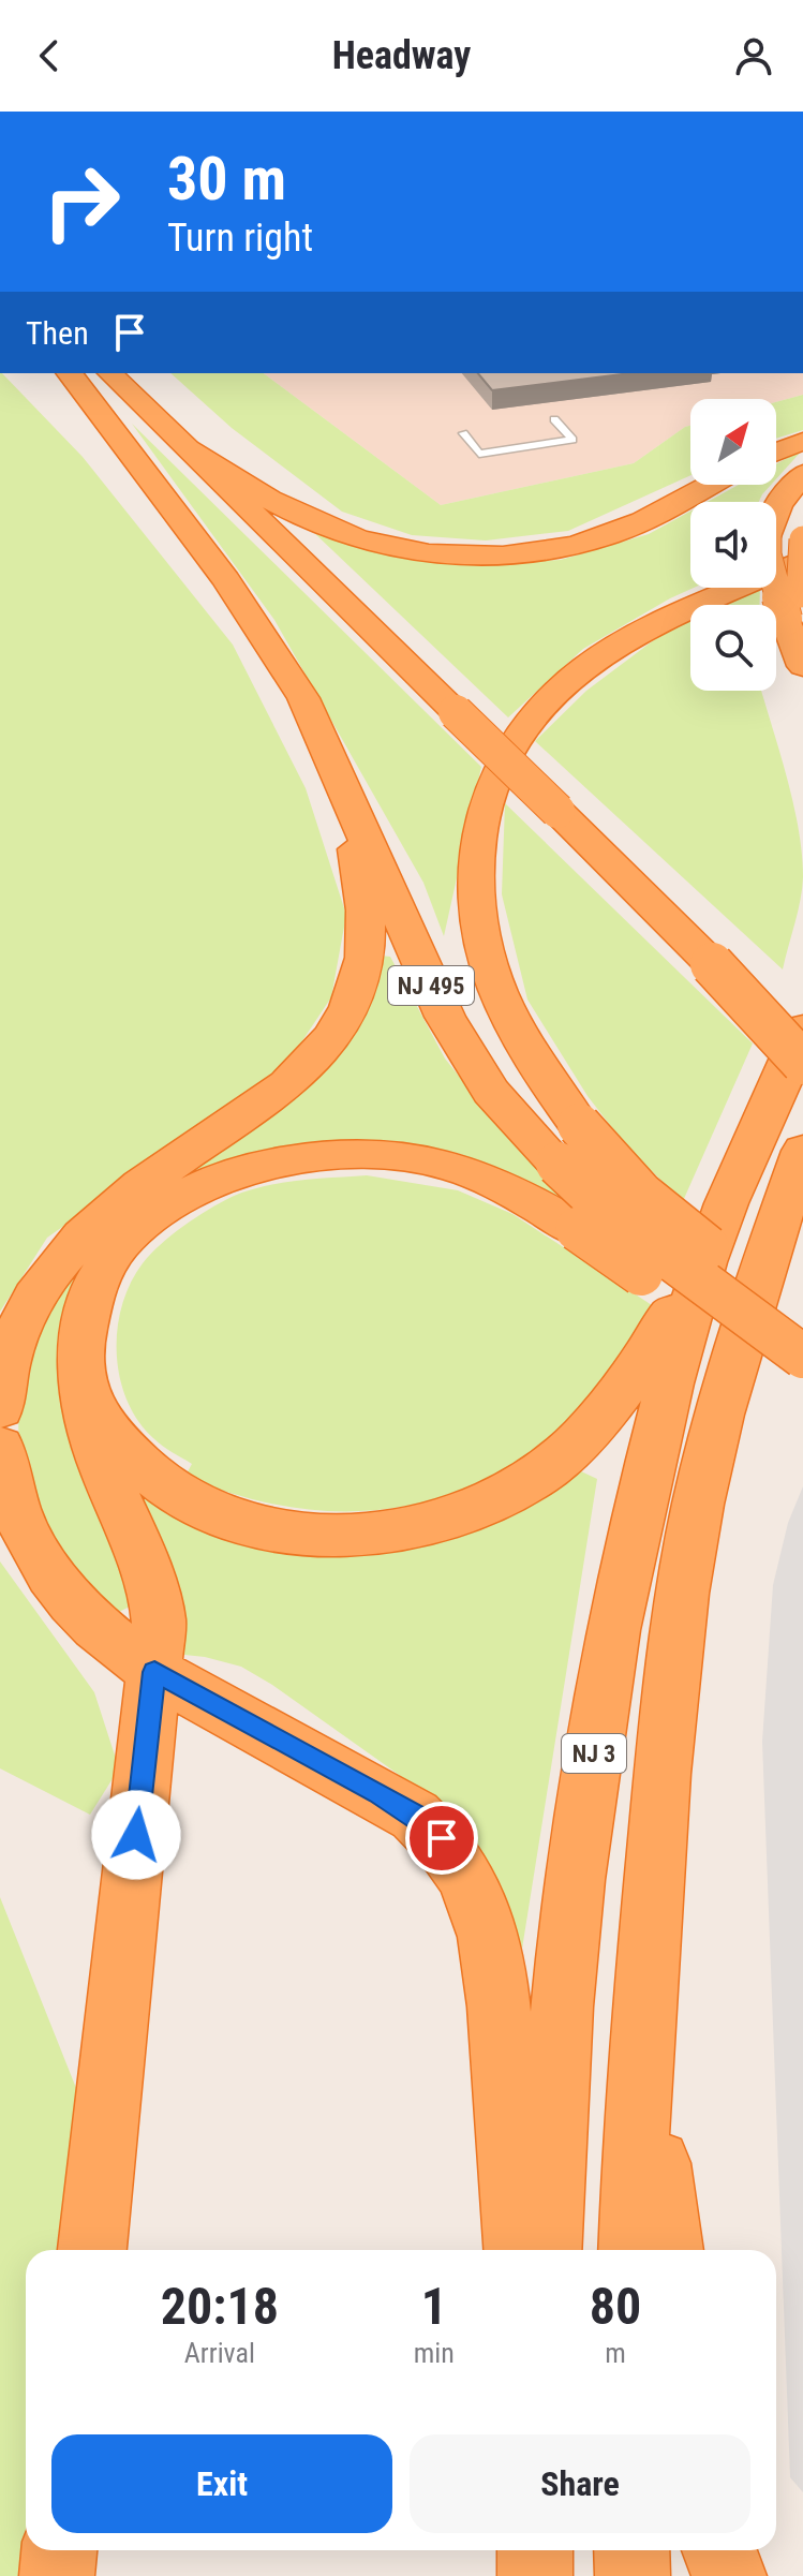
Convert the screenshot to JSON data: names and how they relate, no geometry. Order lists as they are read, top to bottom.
{
  "streets": {
    "highway": ["NJ 495", "NJ 3"]
  },
  "north": "top right",
  "page": {
    "header": "Headway",
    "turn": ["30 m", "Turn right"],
    "then": "Then",
    "eta": [
      "20:18",
      "Arrival",
      "1",
      "min",
      "80",
      "m"
    ],
    "buttons": ["Exit", "Share"]
  }
}
